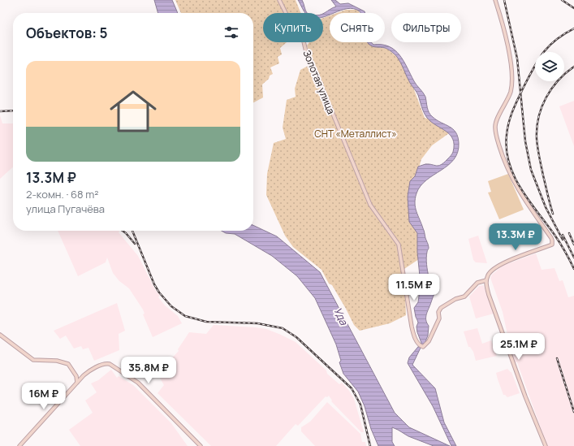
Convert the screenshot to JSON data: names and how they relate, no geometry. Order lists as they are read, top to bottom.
{
  "streets": {
    "street": ["Золотая улица"]
  },
  "water": ["Уда"],
  "parks": ["СНТ «Металлист»"],
  "page": {
    "chip": ["Купить", "Снять", "Фильтры"],
    "heading": "Объектов: 5",
    "list": [
      {
        "name": "13.3M ₽",
        "note": "2-комн. · 68 m² · улица Пугачёва"
      }
    ],
    "price": [
      "13.3M ₽",
      "11.5M ₽",
      "25.1M ₽",
      "35.8M ₽",
      "16M ₽"
    ]
  }
}
